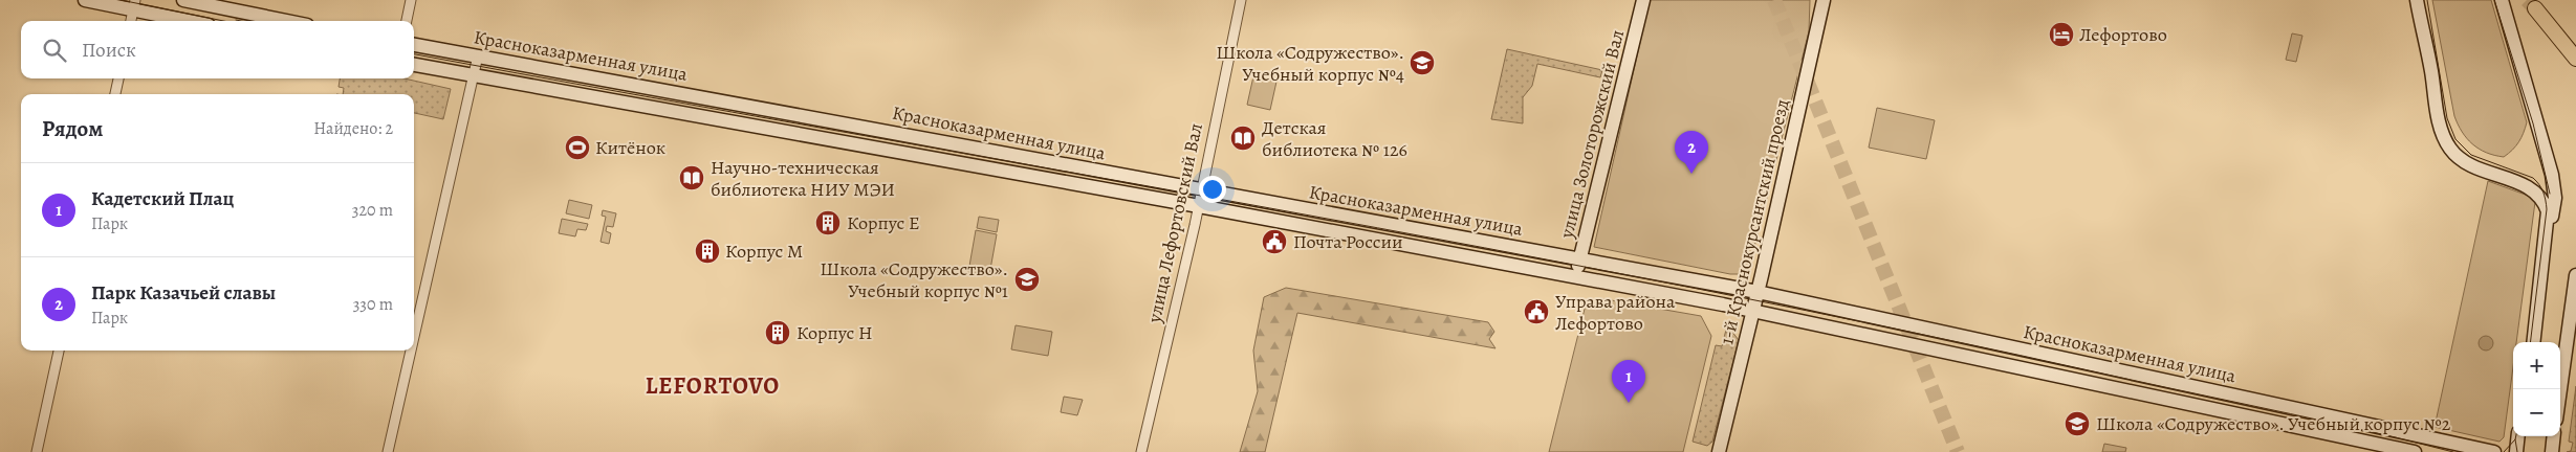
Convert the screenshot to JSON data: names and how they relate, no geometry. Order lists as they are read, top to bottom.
{
  "streets": {
    "main road": ["Красноказарменная улица", "улица Золоторожский Вал", "1-й Краснокурсантский проезд"],
    "street": ["улица Лефортовский Вал"]
  },
  "crossings": [
    ["Красноказарменная улица", "улица Золоторожский Вал"],
    ["Красноказарменная улица", "1-й Краснокурсантский проезд"],
    ["Красноказарменная улица", "улица Лефортовский Вал"]
  ],
  "districts": ["LEFORTOVO"],
  "places": {
    "hotel": ["Лефортово"],
    "school or university": ["Школа «Содружество». Учебный корпус №4", "Школа «Содружество». Учебный корпус №1", "Школа «Содружество». Учебный корпус №2"],
    "library": ["Детская библиотека № 126", "Научно-техническая библиотека НИУ МЭИ"],
    "sports": ["Китёнок"],
    "building": ["Корпус Е", "Корпус М", "Корпус Н"],
    "public building": ["Почта России", "Управа района Лефортово"]
  },
  "page": {
    "search": "Поиск",
    "heading": ["Рядом", "Найдено: 2"],
    "pins": ["2", "1"],
    "list": [
      {
        "mark": "1",
        "name": "Кадетский Плац",
        "note": "Парк",
        "value": "320 m"
      },
      {
        "mark": "2",
        "name": "Парк Казачьей славы",
        "note": "Парк",
        "value": "330 m"
      }
    ],
    "map_buttons": ["+", "−"]
  }
}
